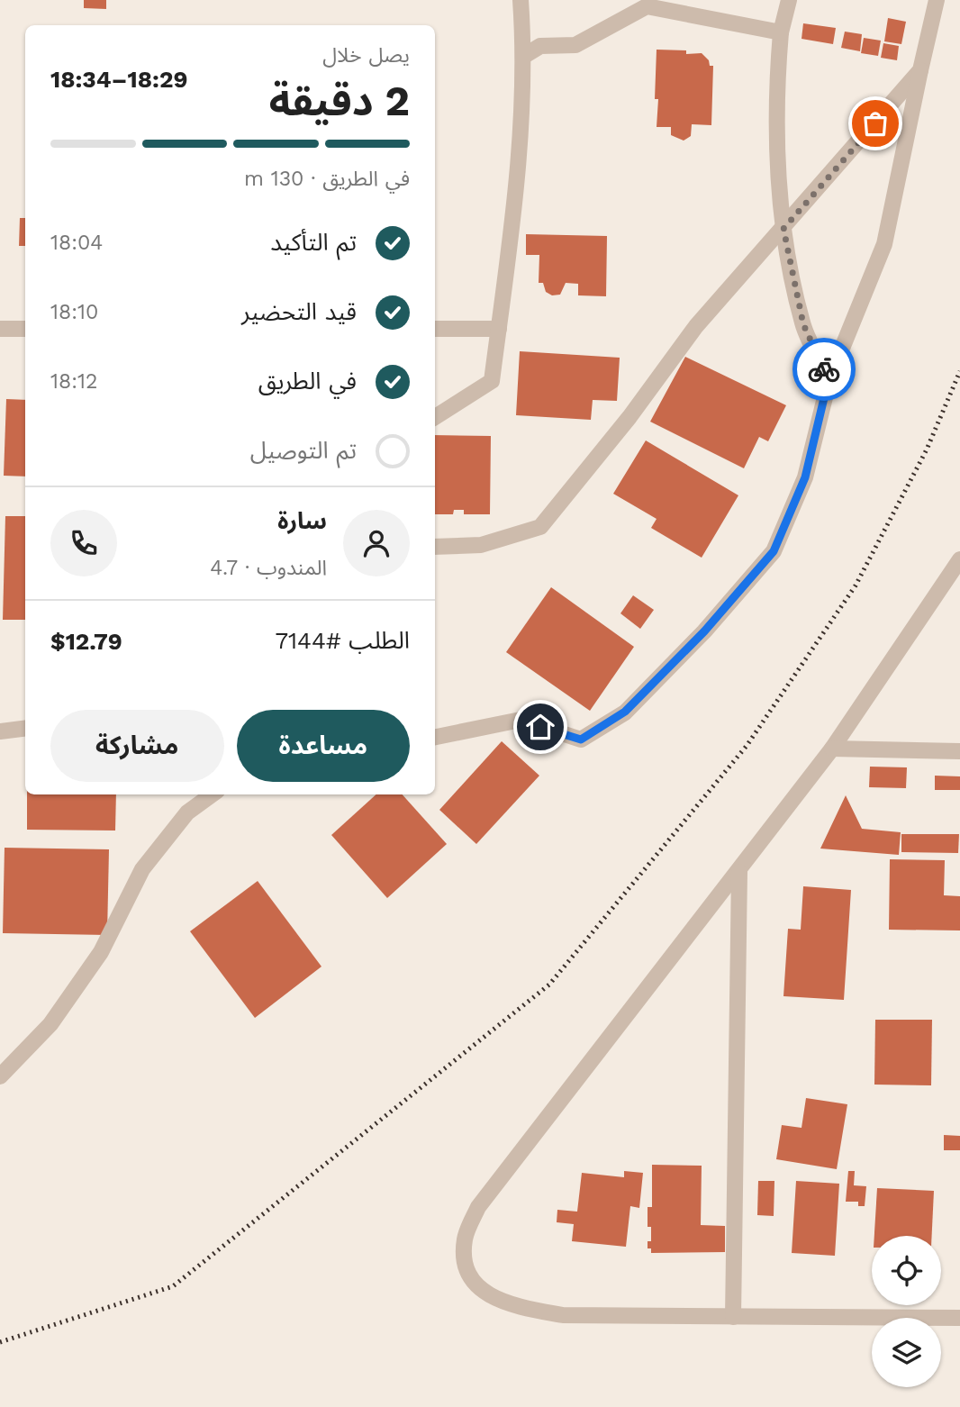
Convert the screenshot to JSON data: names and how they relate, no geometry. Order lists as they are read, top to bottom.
{
  "page": {
    "heading": ["2 دقيقة", "يصل خلال", "18:29–18:34"],
    "panel": [
      "سارة",
      "المندوب · 4.7",
      "الطلب #7144",
      "$12.79"
    ],
    "bar": "في الطريق · 130 m",
    "list": [
      ["تم التأكيد", "18:04"],
      ["قيد التحضير", "18:10"],
      ["في الطريق", "18:12"],
      "تم التوصيل"
    ],
    "buttons": ["مساعدة", "مشاركة"]
  }
}
